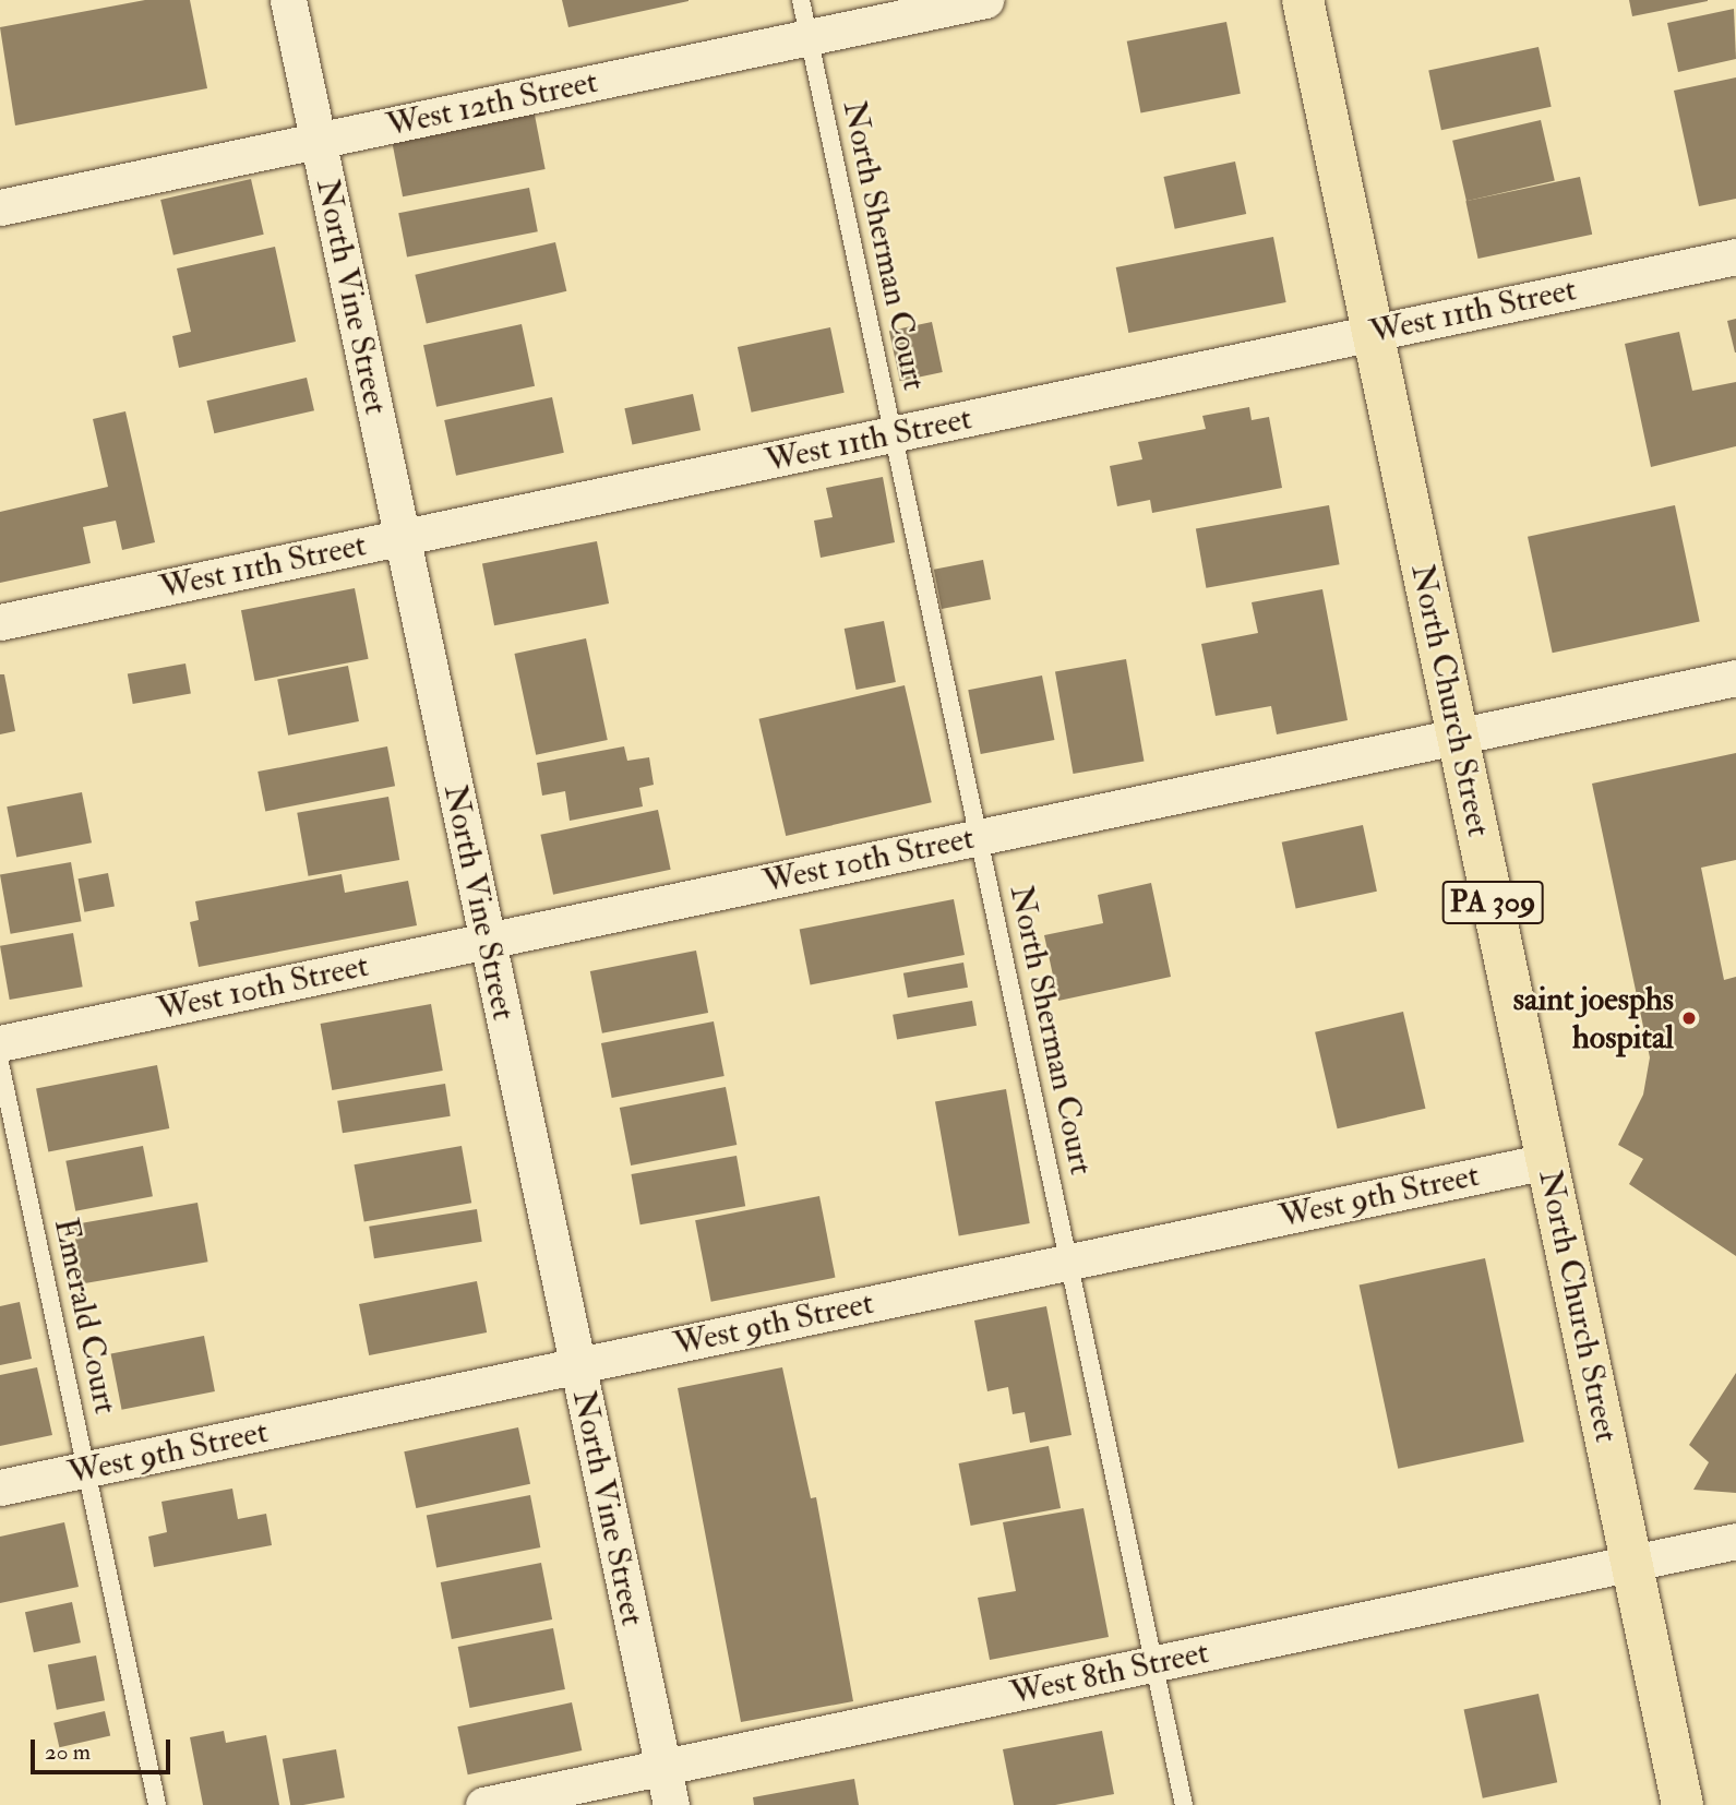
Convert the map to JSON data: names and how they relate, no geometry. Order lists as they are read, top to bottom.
{
  "streets": {
    "main road": ["North Church Street", "PA 309"],
    "street": [
      "West 12th Street",
      "North Vine Street",
      "West 11th Street",
      "West 10th Street",
      "West 9th Street",
      "West 8th Street"
    ],
    "lane": ["North Sherman Court", "Emerald Court"]
  },
  "crossings": [
    ["West 12th Street", "North Sherman Court"],
    ["West 12th Street", "North Vine Street"],
    ["North Sherman Court", "West 11th Street"],
    ["North Sherman Court", "West 10th Street"],
    ["North Sherman Court", "West 9th Street"],
    ["North Sherman Court", "West 8th Street"],
    ["North Vine Street", "West 11th Street"],
    ["North Vine Street", "West 10th Street"],
    ["North Vine Street", "West 9th Street"],
    ["North Vine Street", "West 8th Street"],
    ["West 11th Street", "North Church Street"],
    ["North Church Street", "West 10th Street"],
    ["North Church Street", "West 9th Street"],
    ["North Church Street", "West 8th Street"],
    ["West 9th Street", "Emerald Court"]
  ],
  "places": ["saint joesphs hospital"],
  "scale_bar": "20 m"
}
